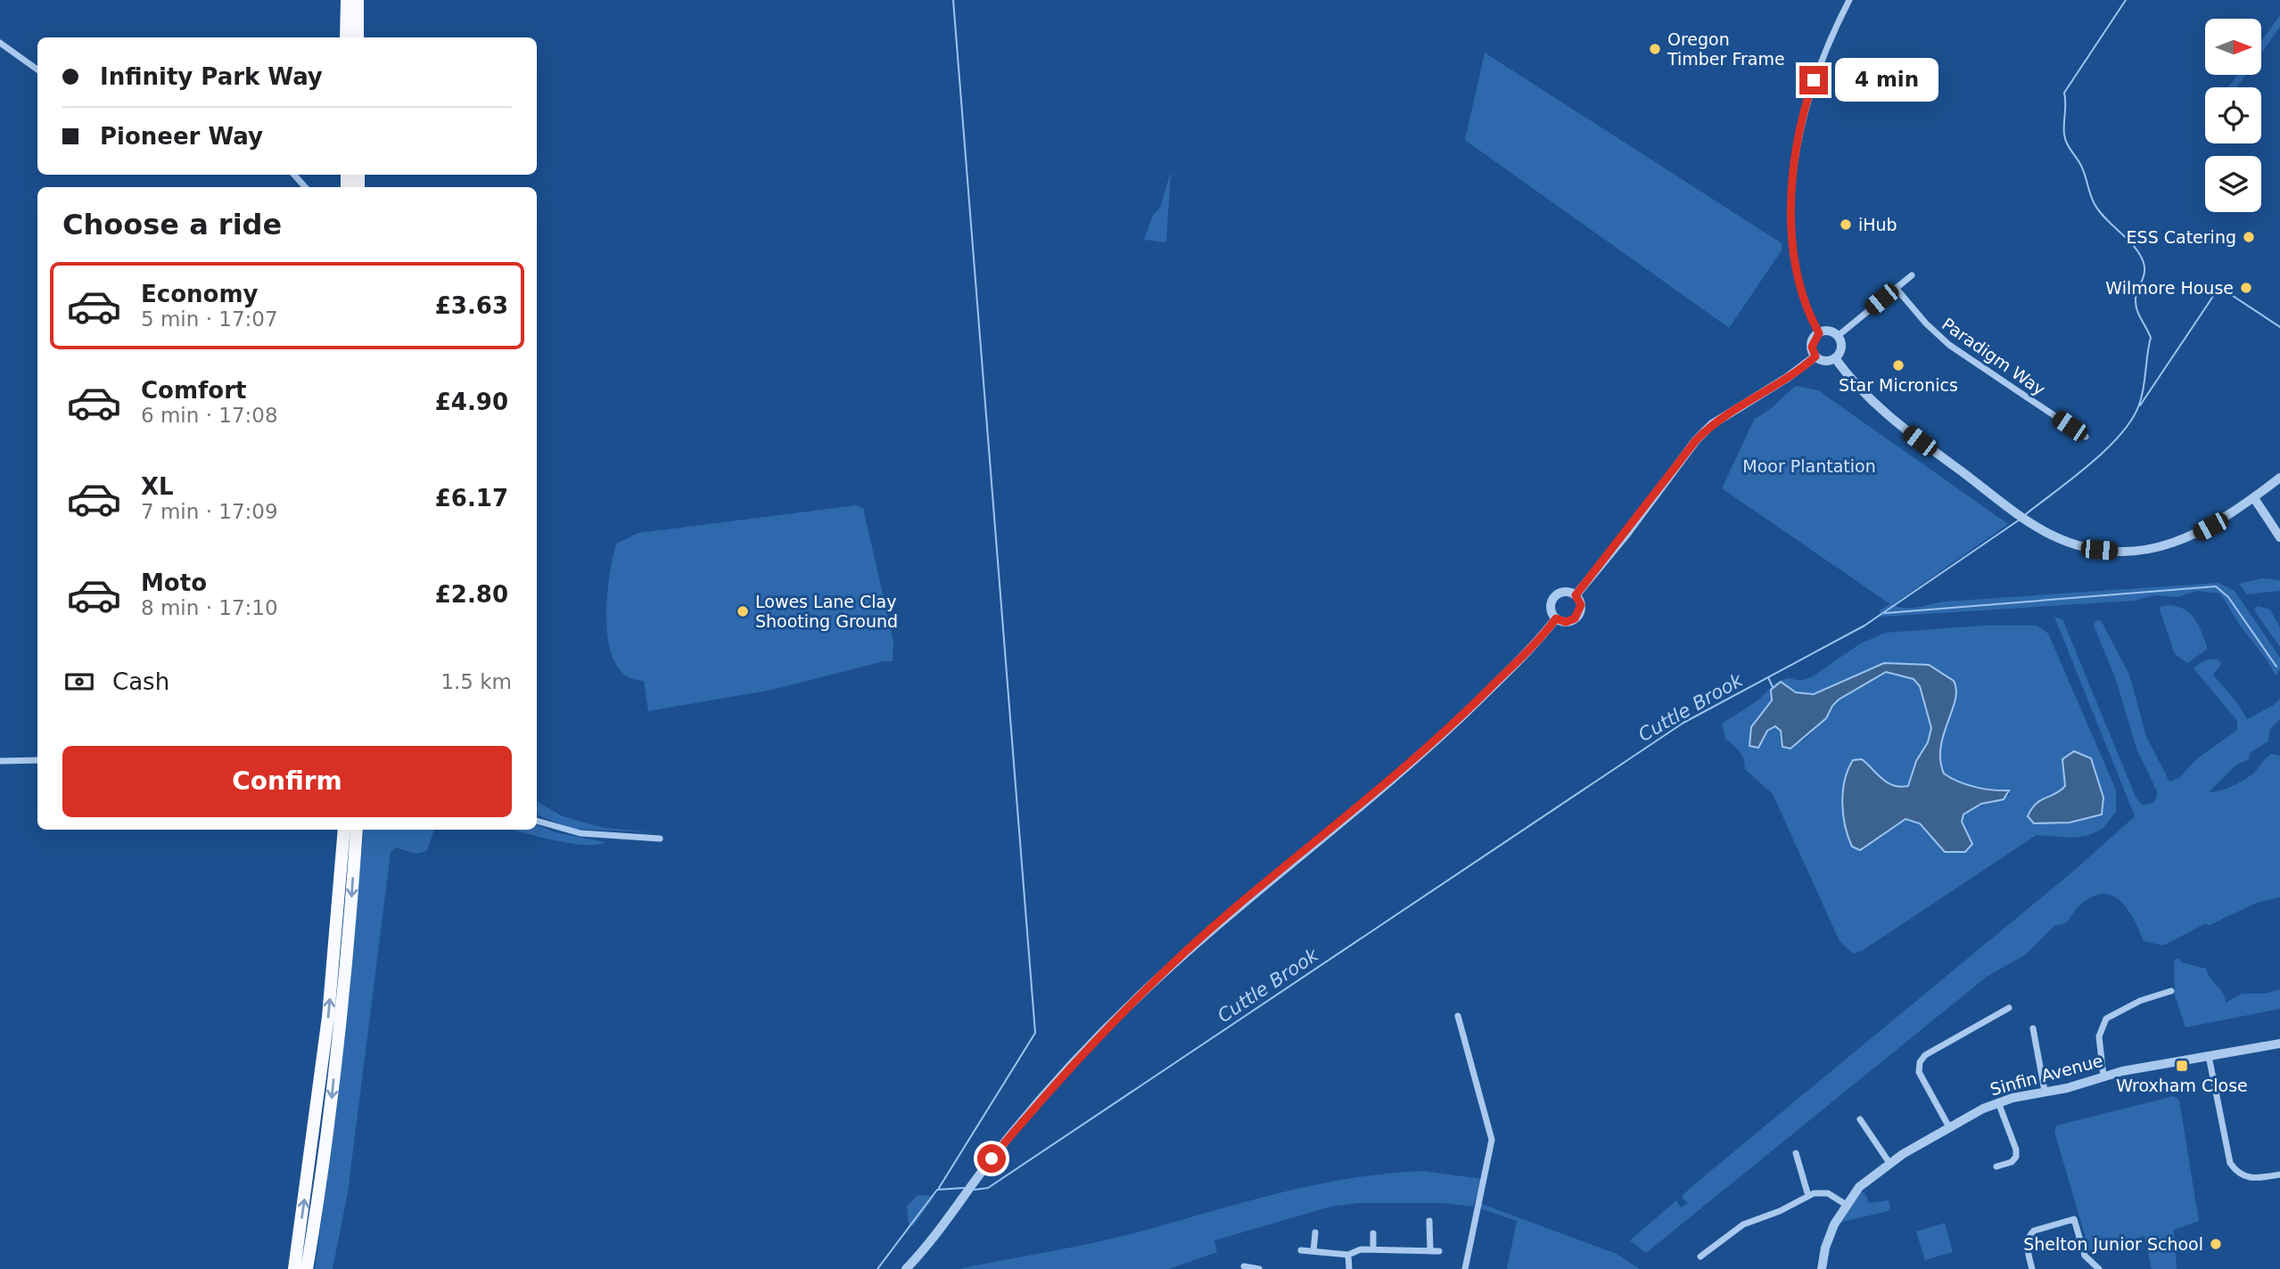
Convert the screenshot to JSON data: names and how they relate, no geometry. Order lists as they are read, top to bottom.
{
  "streets": {
    "street": ["Paradigm Way", "Sinfin Avenue"]
  },
  "water": ["Cuttle Brook"],
  "parks": ["Moor Plantation"],
  "places": {
    "other": [
      "Oregon Timber Frame",
      "iHub",
      "ESS Catering",
      "Wilmore House",
      "Star Micronics",
      "Lowes Lane Clay Shooting Ground",
      "Shelton Junior School"
    ],
    "transit": ["Wroxham Close"]
  },
  "north": "right",
  "page": {
    "banner": ["Infinity Park Way", "Pioneer Way"],
    "bubble": "4 min",
    "heading": "Choose a ride",
    "list": [
      {
        "name": "Economy",
        "note": "5 min · 17:07",
        "value": "£3.63"
      },
      {
        "name": "Comfort",
        "note": "6 min · 17:08",
        "value": "£4.90"
      },
      {
        "name": "XL",
        "note": "7 min · 17:09",
        "value": "£6.17"
      },
      {
        "name": "Moto",
        "note": "8 min · 17:10",
        "value": "£2.80"
      }
    ],
    "pay": ["Cash", "1.5 km"],
    "buttons": "Confirm"
  }
}
